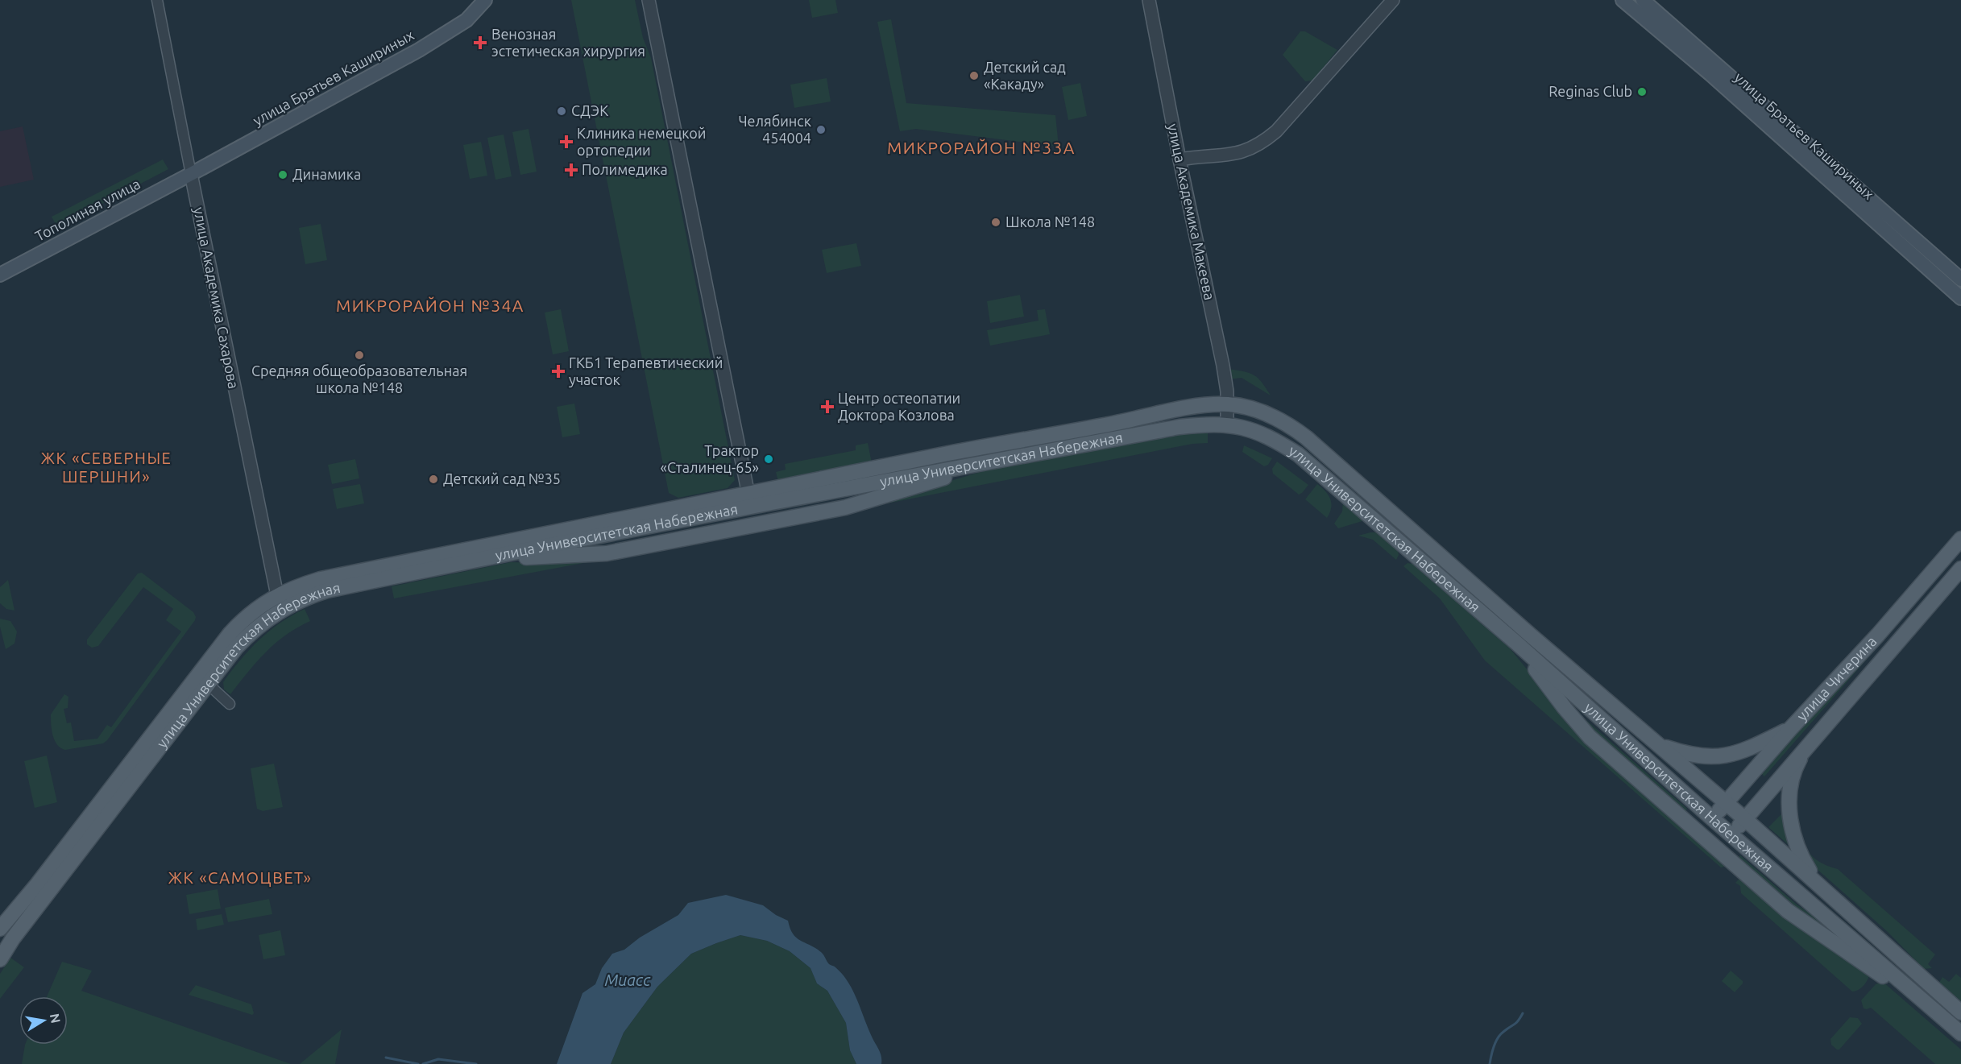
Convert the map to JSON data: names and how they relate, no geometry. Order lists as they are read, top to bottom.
{
  "streets": {
    "main road": [
      "улица Братьев Кашириных",
      "Тополиная улица",
      "улица Университетская Набережная",
      "улица Чичерина"
    ],
    "street": ["улица Академика Макеева", "улица Академика Сахарова"]
  },
  "crossings": [
    ["улица Братьев Кашириных", "Тополиная улица"],
    ["улица Братьев Кашириных", "улица Академика Сахарова"],
    ["Тополиная улица", "улица Академика Сахарова"],
    ["улица Академика Макеева", "улица Университетская Набережная"],
    ["улица Академика Сахарова", "улица Университетская Набережная"],
    ["улица Университетская Набережная", "улица Чичерина"]
  ],
  "districts": [
    "МИКРОРАЙОН №33А",
    "МИКРОРАЙОН №34А",
    "ЖК «СЕВЕРНЫЕ ШЕРШНИ»",
    "ЖК «САМОЦВЕТ»"
  ],
  "water": ["Миасс"],
  "places": {
    "health": [
      "Венозная эстетическая хирургия",
      "Клиника немецкой ортопедии",
      "Полимедика",
      "ГКБ1 Терапевтический участок",
      "Центр остеопатии Доктора Козлова"
    ],
    "other": [
      "Детский сад «Какаду»",
      "Reginas Club",
      "СДЭК",
      "Челябинск 454004",
      "Динамика",
      "Школа №148",
      "Средняя общеобразовательная школа №148",
      "Трактор «Сталинец-65»",
      "Детский сад №35"
    ]
  },
  "north": "right"
}
